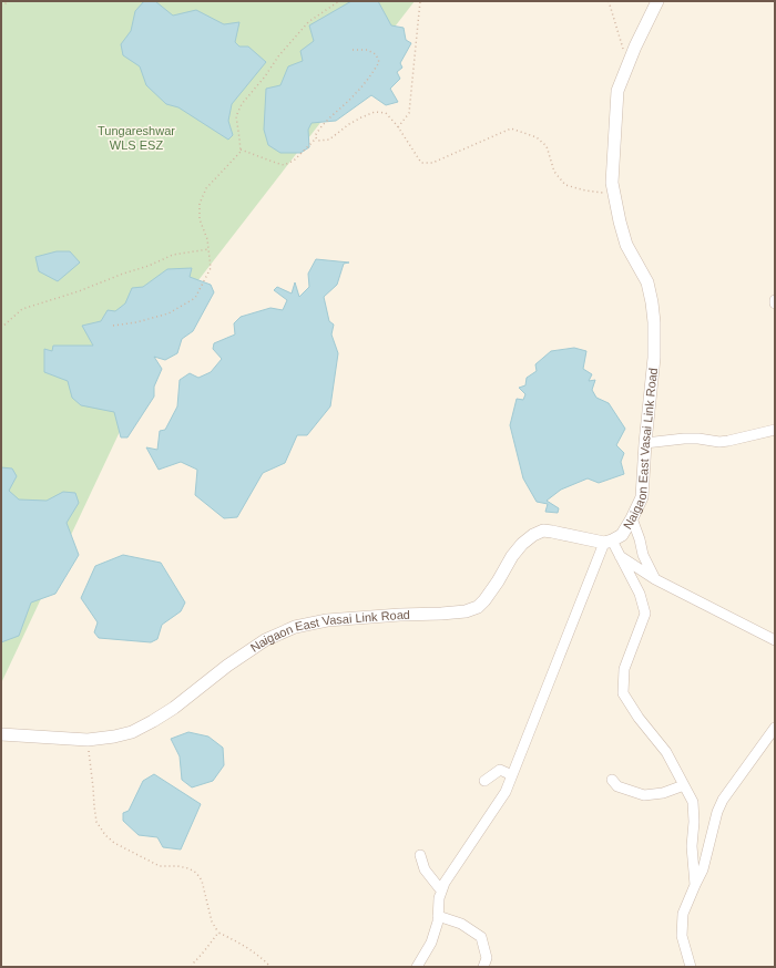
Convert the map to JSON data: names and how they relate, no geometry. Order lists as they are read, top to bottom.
{
  "streets": {
    "street": ["Naigaon East Vasai Link Road"]
  },
  "parks": ["Tungareshwar WLS ESZ"]
}
